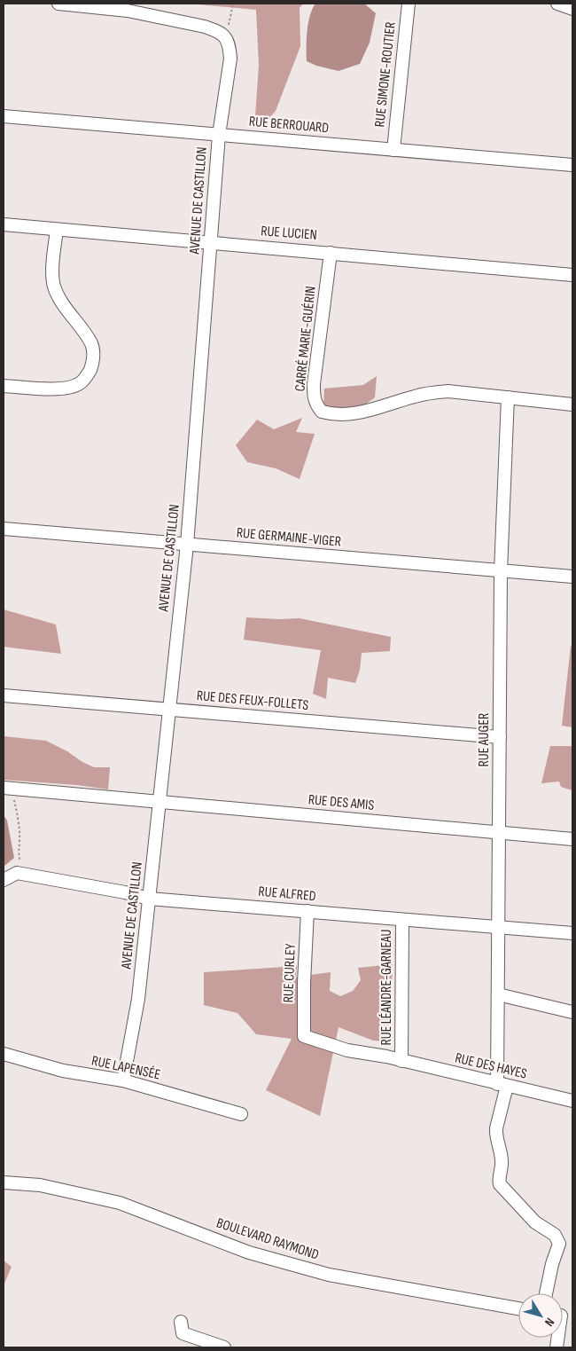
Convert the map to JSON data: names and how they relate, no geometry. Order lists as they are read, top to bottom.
{
  "streets": {
    "street": [
      "RUE SIMONE-ROUTIER",
      "RUE BERROUARD",
      "AVENUE DE CASTILLON",
      "RUE LUCIEN",
      "CARRÉ MARIE-GUÉRIN",
      "RUE GERMAINE-VIGER",
      "RUE DES FEUX-FOLLETS",
      "RUE AUGER",
      "RUE DES AMIS",
      "RUE ALFRED",
      "RUE CURLEY",
      "RUE LÉANDRE-GARNEAU",
      "RUE DES HAYES",
      "RUE LAPENSÉE",
      "BOULEVARD RAYMOND"
    ]
  },
  "crossings": [
    ["RUE SIMONE-ROUTIER", "RUE BERROUARD"],
    ["RUE BERROUARD", "AVENUE DE CASTILLON"],
    ["AVENUE DE CASTILLON", "RUE LUCIEN"],
    ["AVENUE DE CASTILLON", "RUE GERMAINE-VIGER"],
    ["AVENUE DE CASTILLON", "RUE DES FEUX-FOLLETS"],
    ["AVENUE DE CASTILLON", "RUE DES AMIS"],
    ["AVENUE DE CASTILLON", "RUE ALFRED"],
    ["AVENUE DE CASTILLON", "RUE LAPENSÉE"],
    ["RUE LUCIEN", "CARRÉ MARIE-GUÉRIN"],
    ["CARRÉ MARIE-GUÉRIN", "RUE AUGER"],
    ["RUE GERMAINE-VIGER", "RUE AUGER"],
    ["RUE DES FEUX-FOLLETS", "RUE AUGER"],
    ["RUE AUGER", "RUE DES AMIS"],
    ["RUE AUGER", "RUE ALFRED"],
    ["RUE AUGER", "RUE DES HAYES"],
    ["RUE ALFRED", "RUE CURLEY"],
    ["RUE ALFRED", "RUE LÉANDRE-GARNEAU"],
    ["RUE CURLEY", "RUE LÉANDRE-GARNEAU"],
    ["RUE LÉANDRE-GARNEAU", "RUE DES HAYES"]
  ],
  "north": "bottom right"
}
